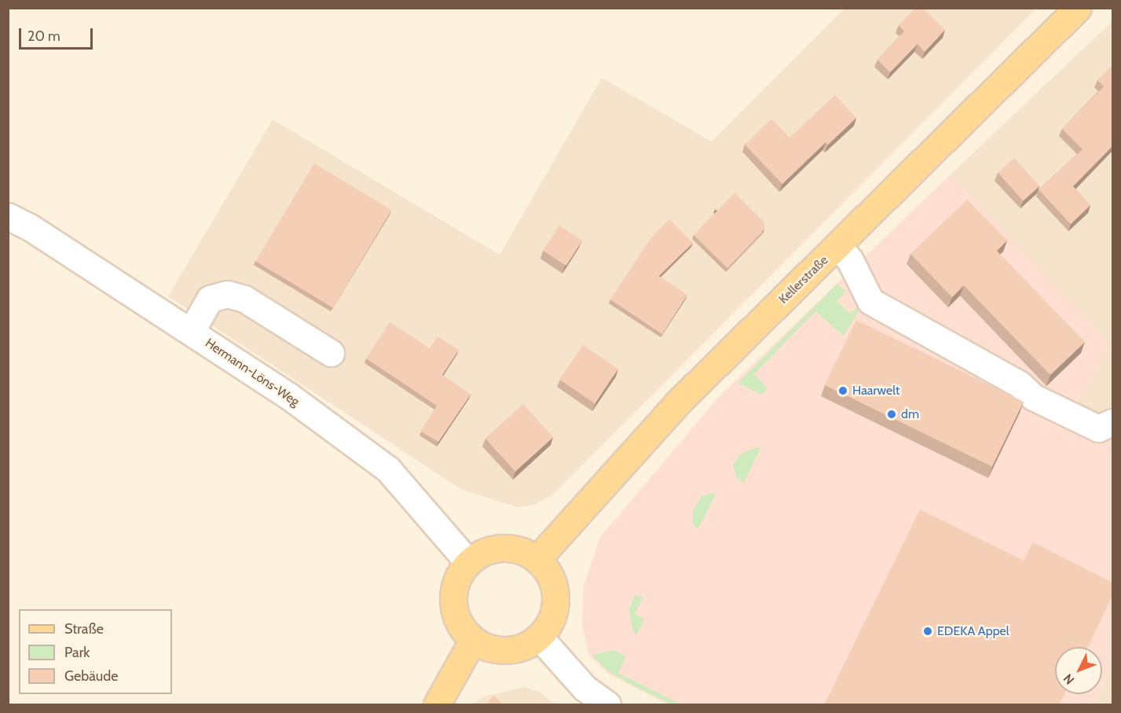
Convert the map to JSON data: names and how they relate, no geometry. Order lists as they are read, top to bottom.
{
  "streets": {
    "main road": ["Kellerstraße"],
    "street": ["Hermann-Löns-Weg"]
  },
  "crossings": [
    ["Kellerstraße", "Hermann-Löns-Weg"]
  ],
  "places": ["Haarwelt", "dm", "EDEKA Appel"],
  "legend": ["Straße", "Park", "Gebäude"],
  "scale_bar": "20 m",
  "north": "bottom left"
}
